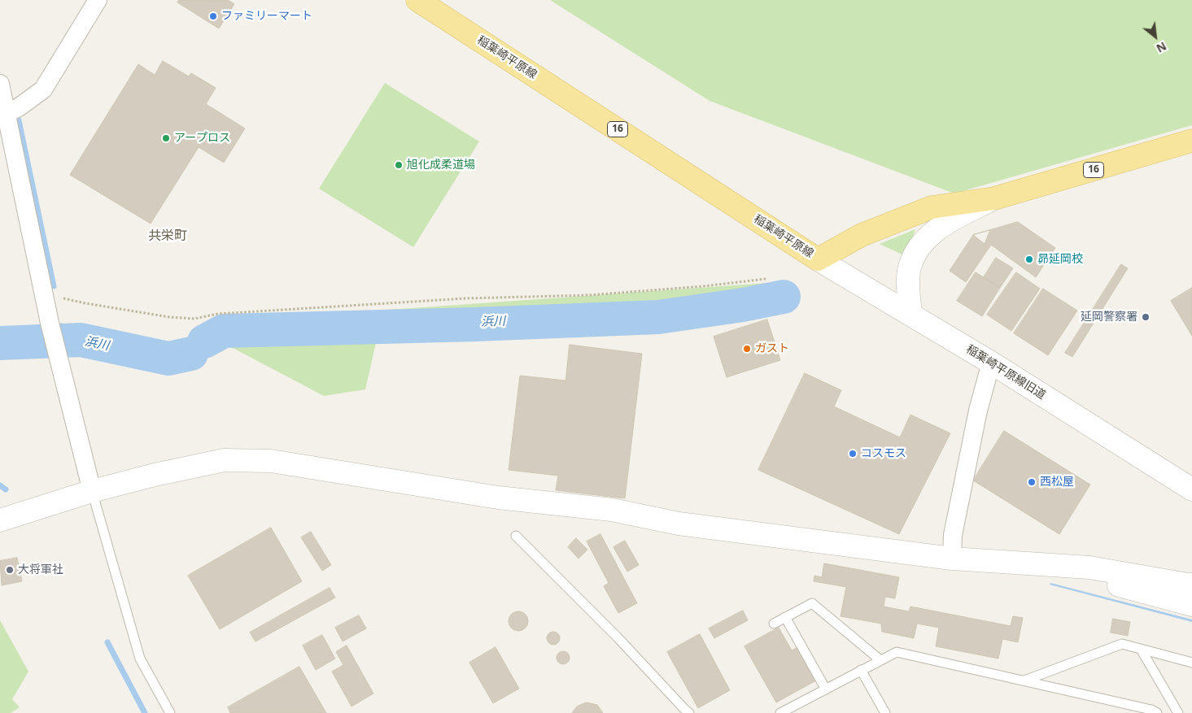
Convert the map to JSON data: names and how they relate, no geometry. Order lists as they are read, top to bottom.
{
  "streets": {
    "main road": ["稲葉崎平原線", "16"],
    "street": ["稲葉崎平原線旧道"]
  },
  "crossings": [
    ["稲葉崎平原線", "稲葉崎平原線旧道"]
  ],
  "districts": ["共栄町"],
  "water": ["浜川"],
  "places": [
    "ファミリーマート",
    "アープロス",
    "旭化成柔道場",
    "昴延岡校",
    "延岡警察署",
    "ガスト",
    "コスモス",
    "西松屋",
    "大将軍社"
  ],
  "north": "bottom right"
}
